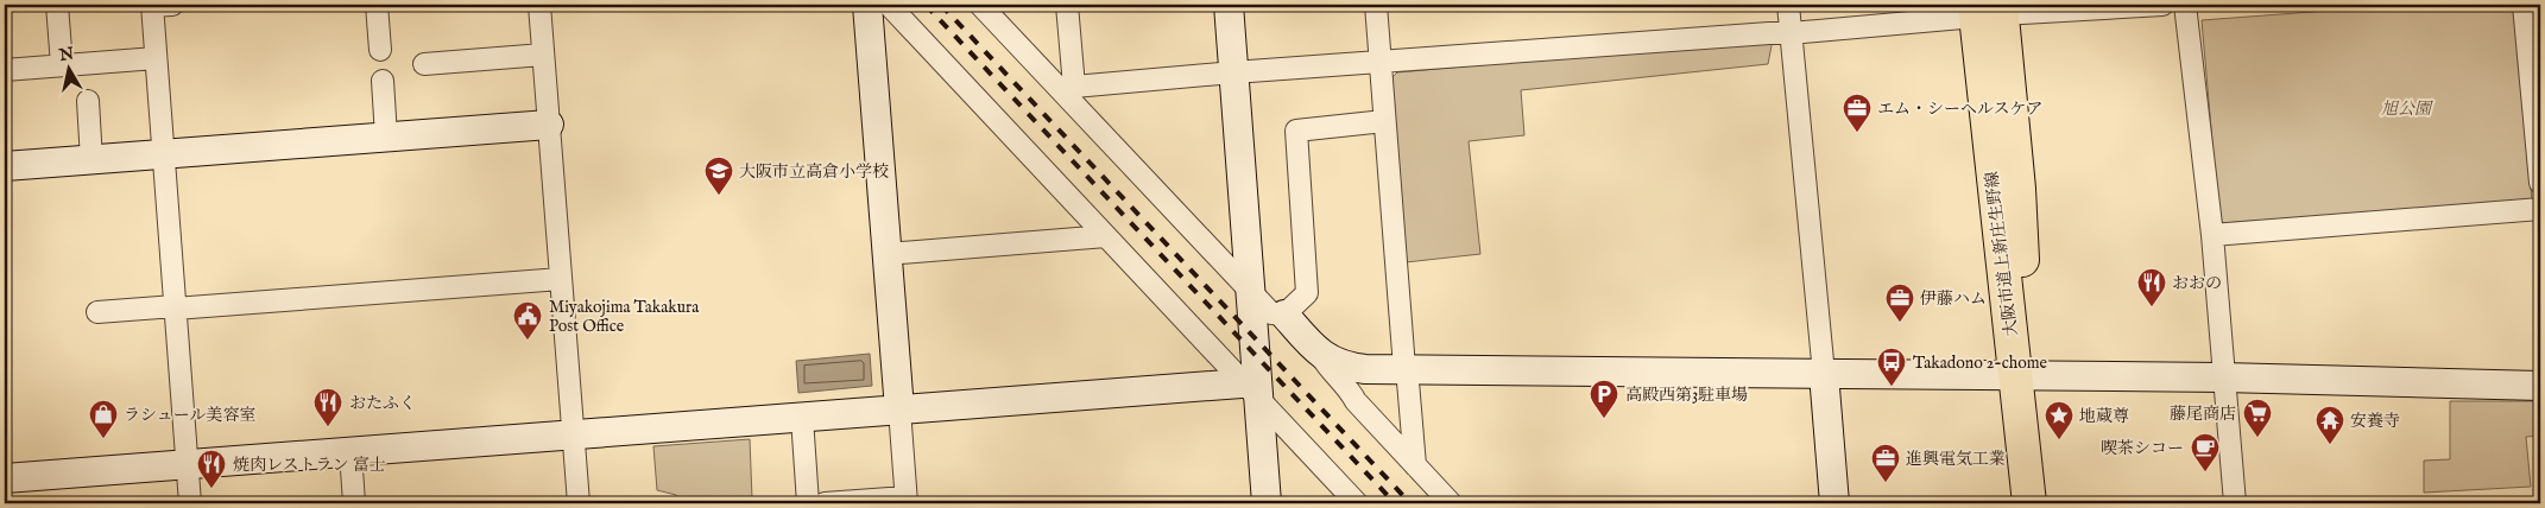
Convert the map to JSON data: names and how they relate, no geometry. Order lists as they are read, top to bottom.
{
  "streets": {
    "main road": ["大阪市道上新庄生野線"]
  },
  "parks": ["旭公園"],
  "places": {
    "office": ["エム・シーヘルスケア", "伊藤ハム", "進興電気工業"],
    "school or university": ["大阪市立高倉小学校"],
    "restaurant": ["おおの", "おたふく", "焼肉レストラン 富士"],
    "public building": ["Miyakojima Takakura Post Office"],
    "bus stop": ["Takadono 2-chome"],
    "parking": ["高殿西第3駐車場"],
    "supermarket": ["藤尾商店"],
    "shop": ["ラシュール美容室"],
    "place": ["地蔵尊"],
    "temple": ["安養寺"],
    "cafe": ["喫茶シコー"]
  },
  "north": "top"
}
